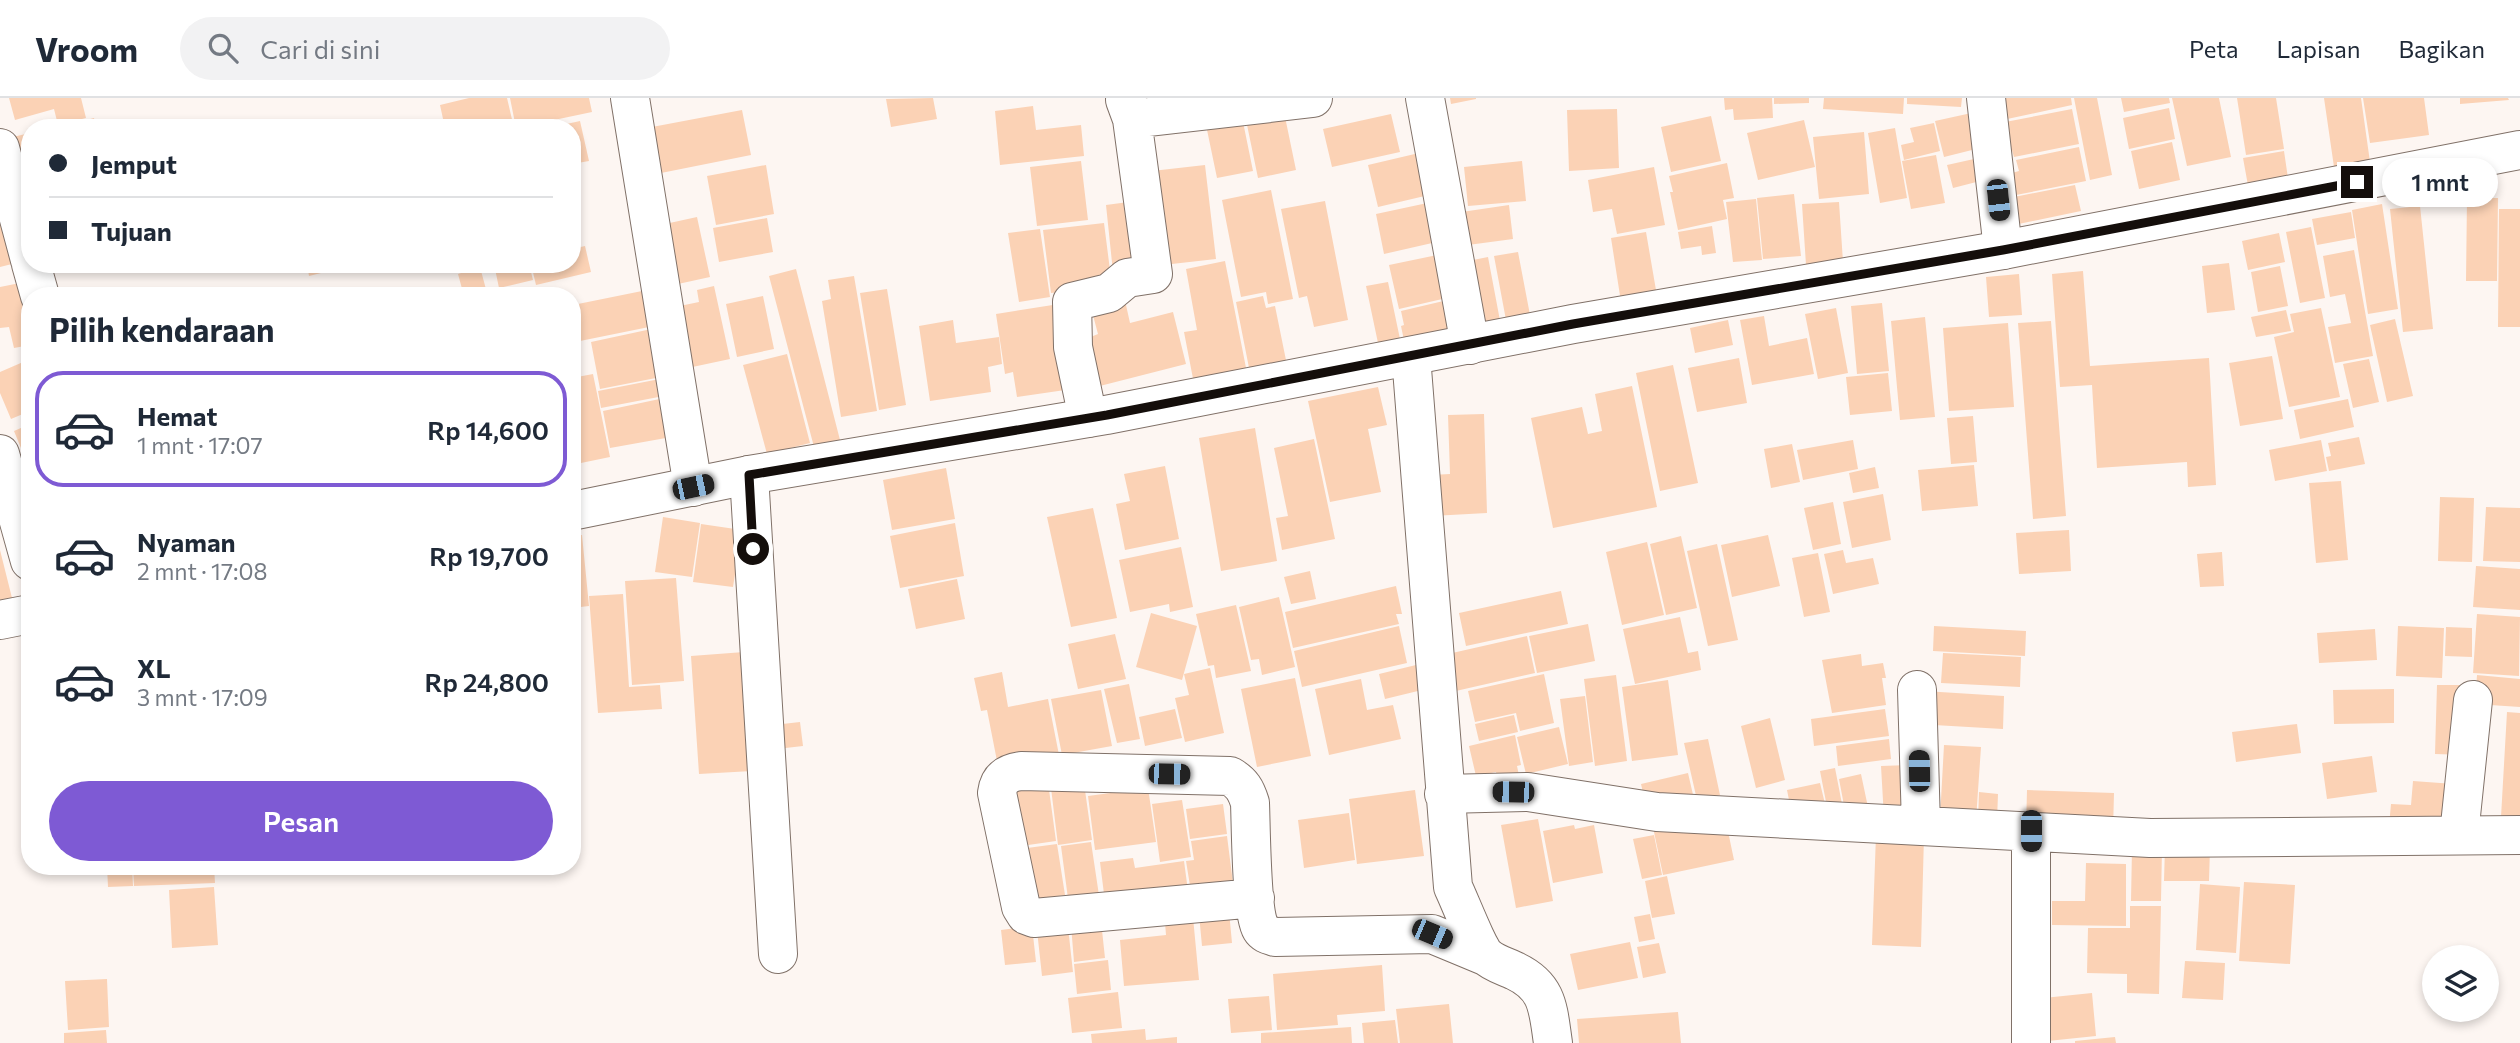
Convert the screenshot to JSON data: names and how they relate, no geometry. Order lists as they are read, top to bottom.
{
  "page": {
    "header": "Vroom",
    "search": "Cari di sini",
    "nav": ["Peta", "Lapisan", "Bagikan"],
    "banner": ["Jemput", "Tujuan"],
    "bubble": "1 mnt",
    "heading": "Pilih kendaraan",
    "list": [
      {
        "name": "Hemat",
        "note": "1 mnt · 17:07",
        "value": "Rp 14,600"
      },
      {
        "name": "Nyaman",
        "note": "2 mnt · 17:08",
        "value": "Rp 19,700"
      },
      {
        "name": "XL",
        "note": "3 mnt · 17:09",
        "value": "Rp 24,800"
      }
    ],
    "buttons": "Pesan"
  }
}
